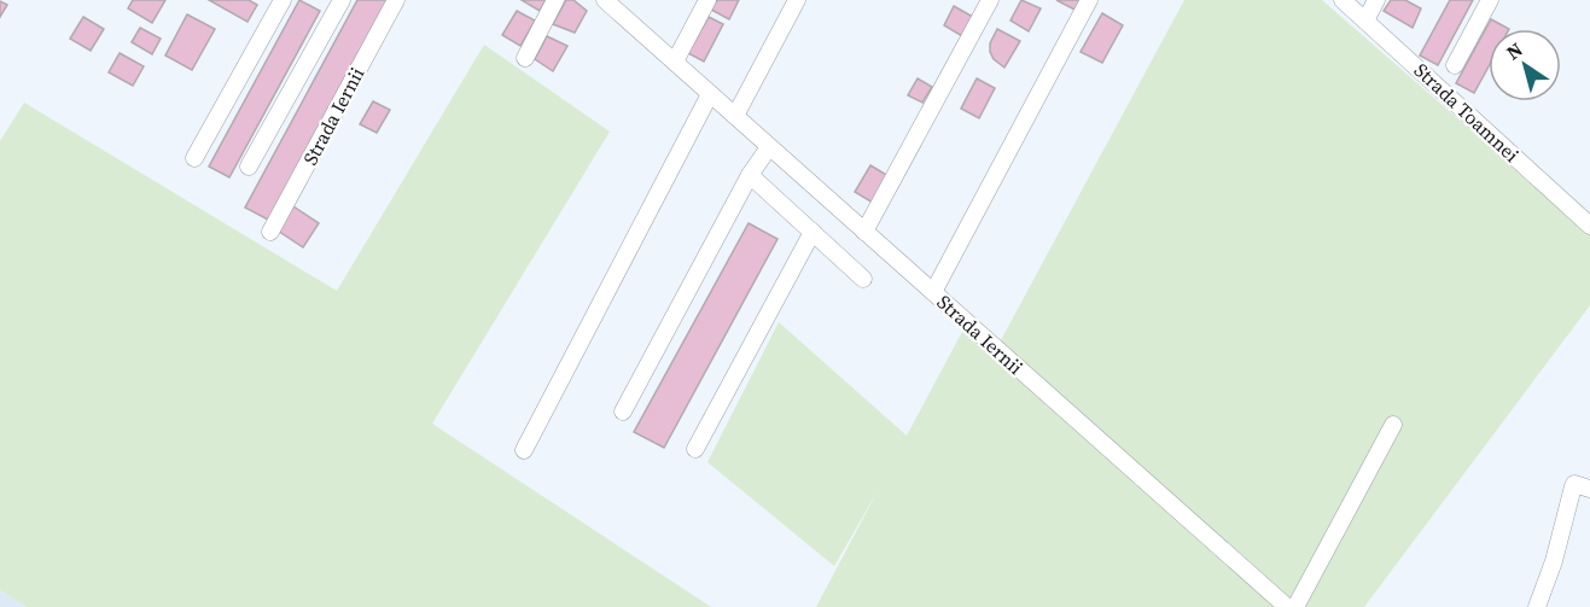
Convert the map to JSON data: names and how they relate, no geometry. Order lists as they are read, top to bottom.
{
  "streets": {
    "street": ["Strada Toamnei", "Strada Iernii"]
  },
  "north": "top left"
}
